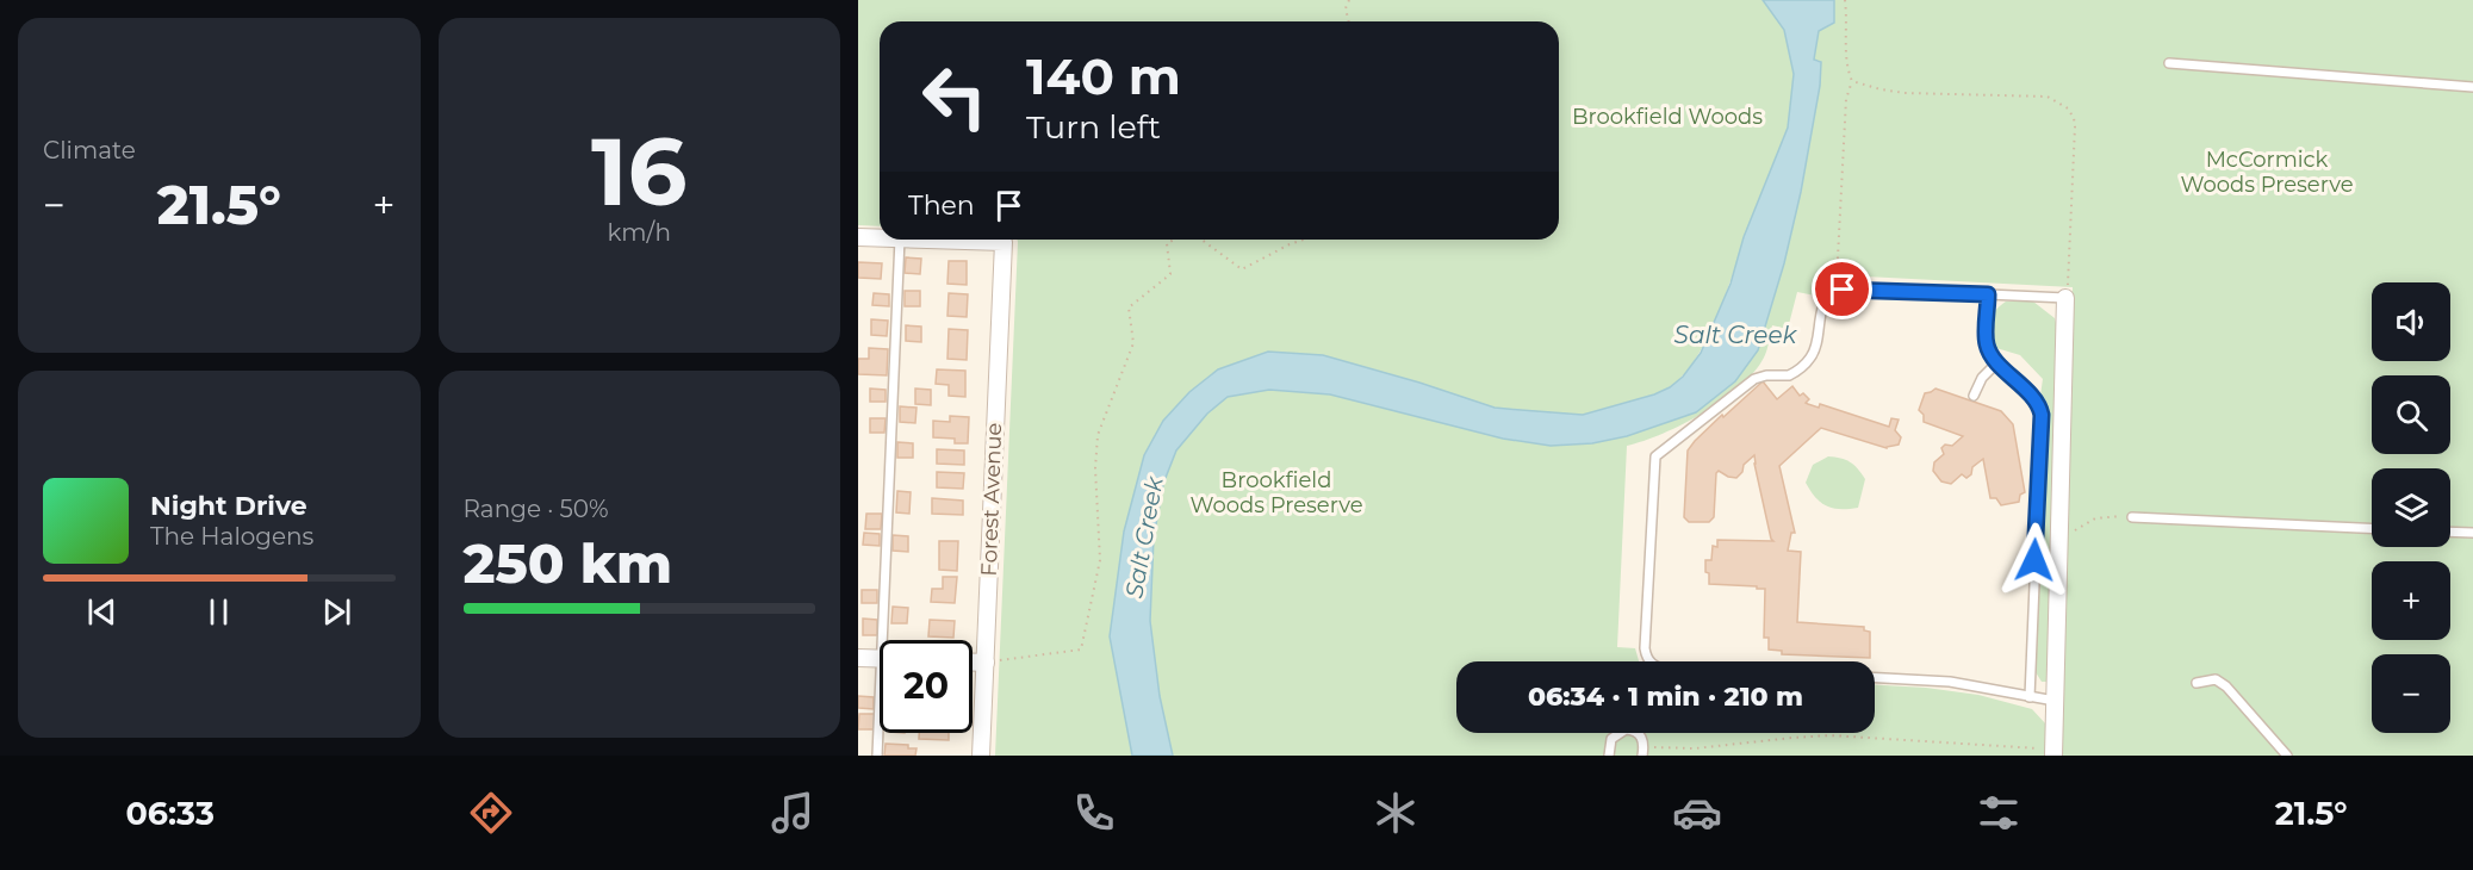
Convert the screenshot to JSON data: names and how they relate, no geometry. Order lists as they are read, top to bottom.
{
  "streets": {
    "street": ["Forest Avenue"]
  },
  "water": ["Salt Creek"],
  "parks": ["Brookfield Woods", "McCormick Woods Preserve", "Brookfield Woods Preserve"],
  "page": {
    "tile": [
      "Climate",
      ["16", "km/h"],
      ["Range · 50%", "250 km"]
    ],
    "turn": ["140 m", "Turn left"],
    "then": "Then",
    "heat": ["−", "21.5°", "+"],
    "map_buttons": ["+", "−"],
    "song": ["Night Drive", "The Halogens"],
    "limit": "20",
    "trip": "06:34 · 1 min · 210 m",
    "tabs": ["06:33", "21.5°"]
  }
}
